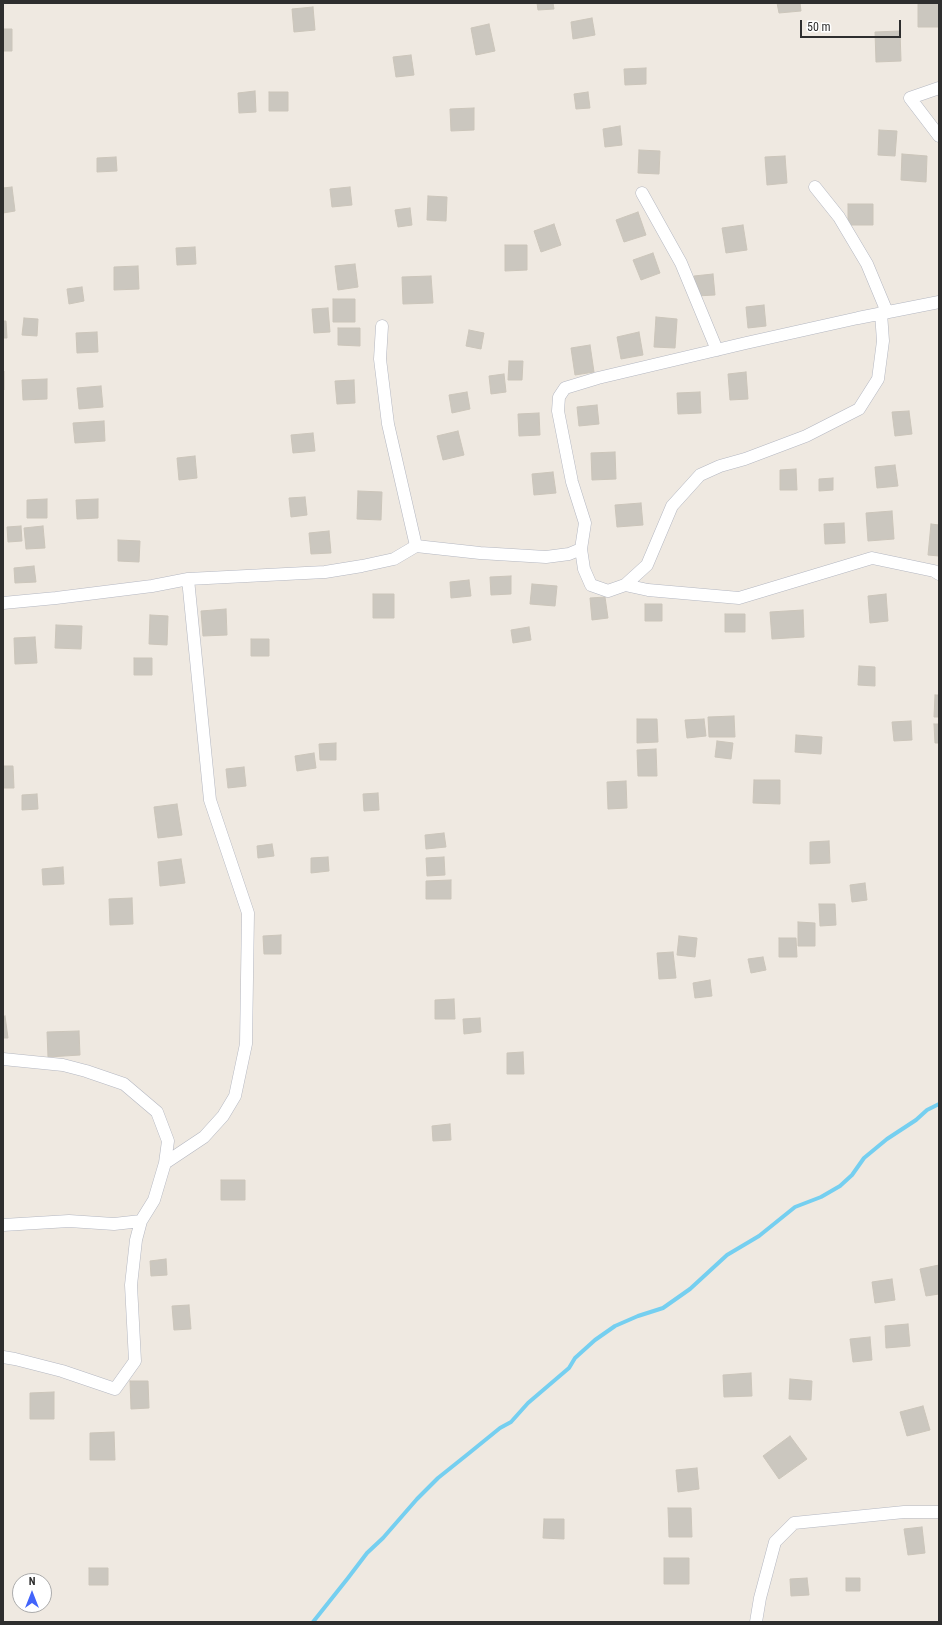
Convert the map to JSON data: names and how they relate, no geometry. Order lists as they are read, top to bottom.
{
  "scale_bar": "50 m",
  "north": "top"
}
